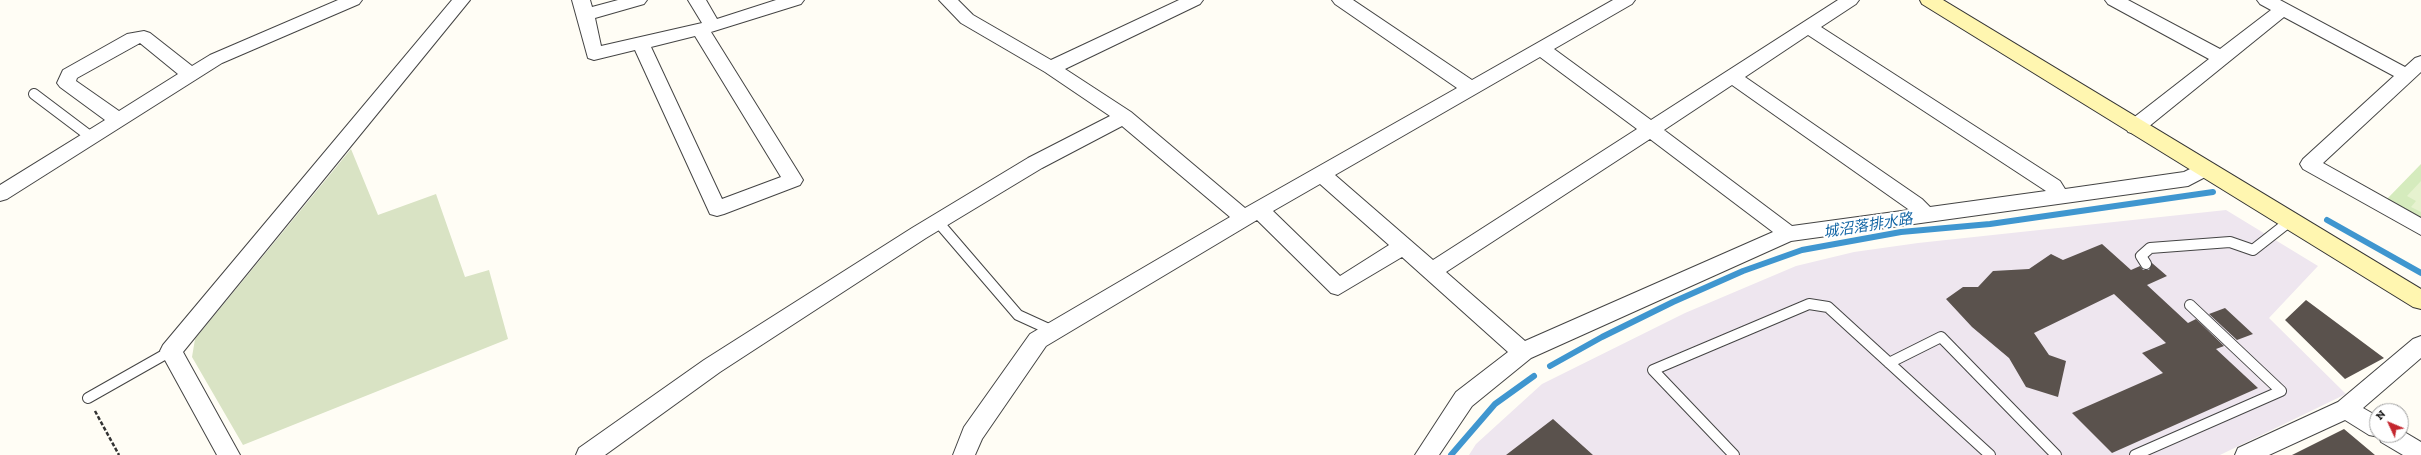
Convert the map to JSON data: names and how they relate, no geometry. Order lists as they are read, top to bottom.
{
  "water": ["城沼落排水路"],
  "north": "top left"
}
